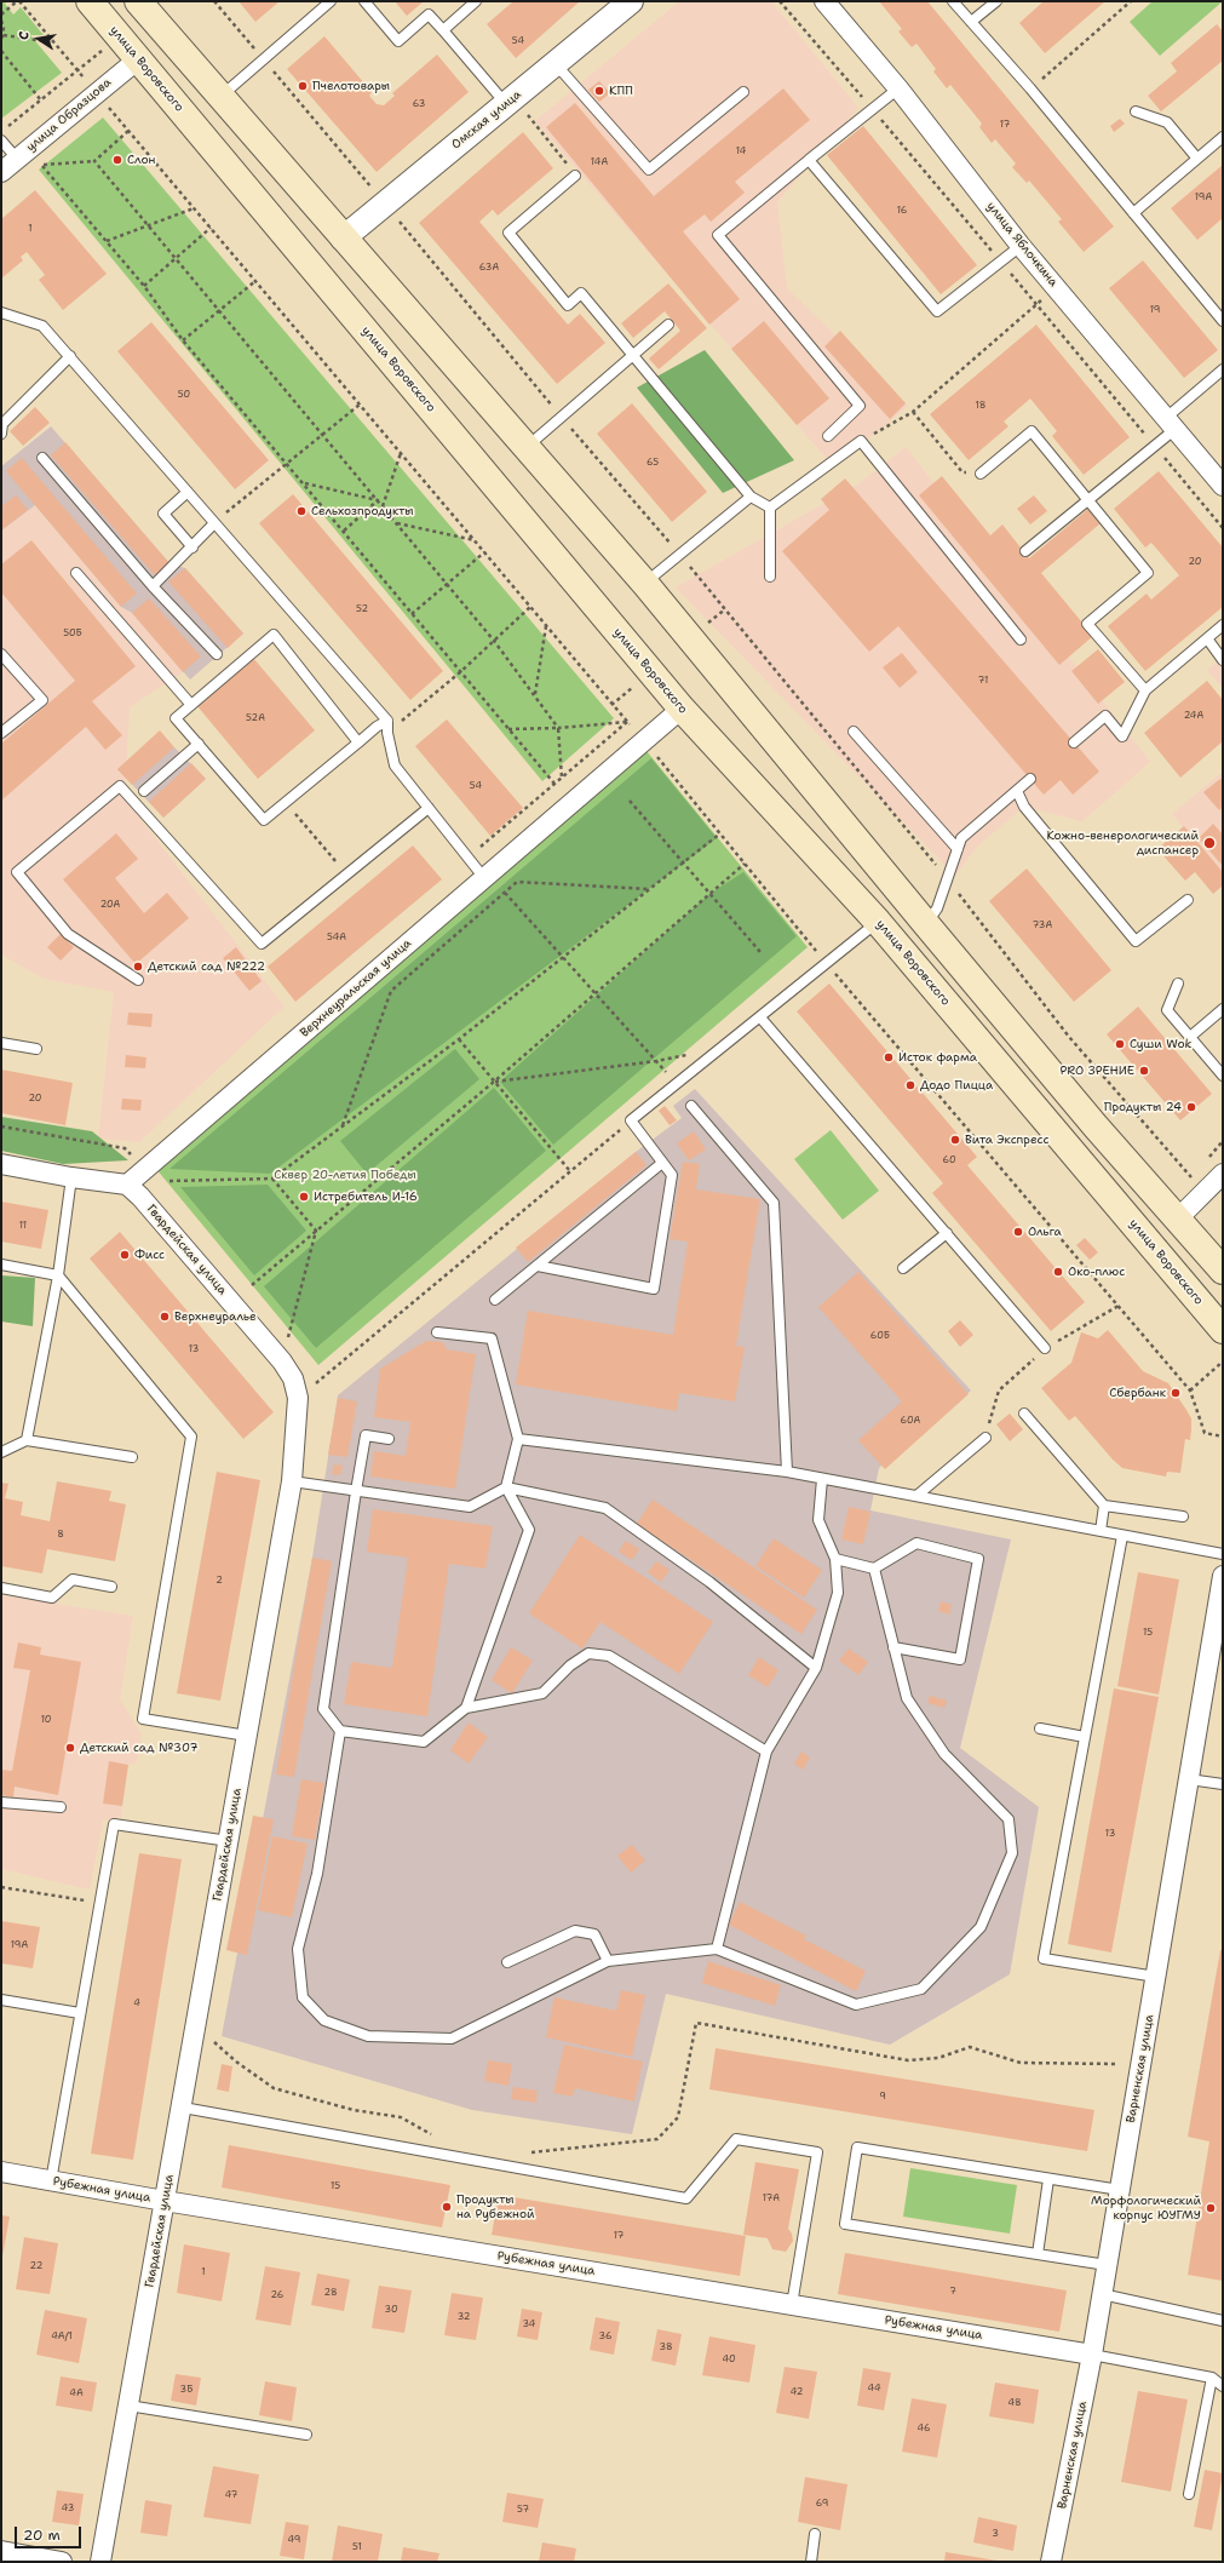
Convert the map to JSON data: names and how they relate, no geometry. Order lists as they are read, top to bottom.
{
  "streets": {
    "main road": ["улица Воровского"],
    "street": [
      "улица Образцова",
      "Омская улица",
      "улица Яблочкина",
      "Верхнеуральская улица",
      "Гвардейская улица",
      "Варненская улица",
      "Рубежная улица"
    ]
  },
  "crossings": [
    ["улица Воровского", "улица Образцова"],
    ["улица Воровского", "Верхнеуральская улица"],
    ["Верхнеуральская улица", "Гвардейская улица"],
    ["Гвардейская улица", "Рубежная улица"],
    ["Варненская улица", "Рубежная улица"]
  ],
  "parks": ["Сквер 20-летия Победы"],
  "places": [
    "Пчелотовары",
    "КПП",
    "Слон",
    "Сельхозпродукты",
    "Кожно-венерологический диспансер",
    "Детский сад №222",
    "Суши Wok",
    "Исток фарма",
    "PRO ЗРЕНИЕ",
    "Додо Пицца",
    "Продукты 24",
    "Вита Экспресс",
    "Истребитель И-16",
    "Ольга",
    "Фисс",
    "Око-плюс",
    "Верхнеуралье",
    "Сбербанк",
    "Детский сад №307",
    "Продукты на Рубежной",
    "Морфологический корпус ЮУГМУ"
  ],
  "house_numbers": [
    "54",
    "63",
    "17",
    "14",
    "14А",
    "19А",
    "16",
    "1",
    "63А",
    "19",
    "50",
    "18",
    "65",
    "20",
    "52",
    "50Б",
    "71",
    "24А",
    "52А",
    "54",
    "20А",
    "73А",
    "54А",
    "20",
    "60",
    "11",
    "60Б",
    "13",
    "60А",
    "8",
    "2",
    "15",
    "10",
    "13",
    "19А",
    "4",
    "9",
    "15",
    "17А",
    "17",
    "22",
    "1",
    "7",
    "28",
    "26",
    "30",
    "32",
    "34",
    "4А/1",
    "36",
    "38",
    "40",
    "44",
    "3Б",
    "42",
    "4А",
    "48",
    "46",
    "47",
    "69",
    "43",
    "57",
    "3",
    "49",
    "51"
  ],
  "scale_bar": "20 m",
  "north": "left"
}
